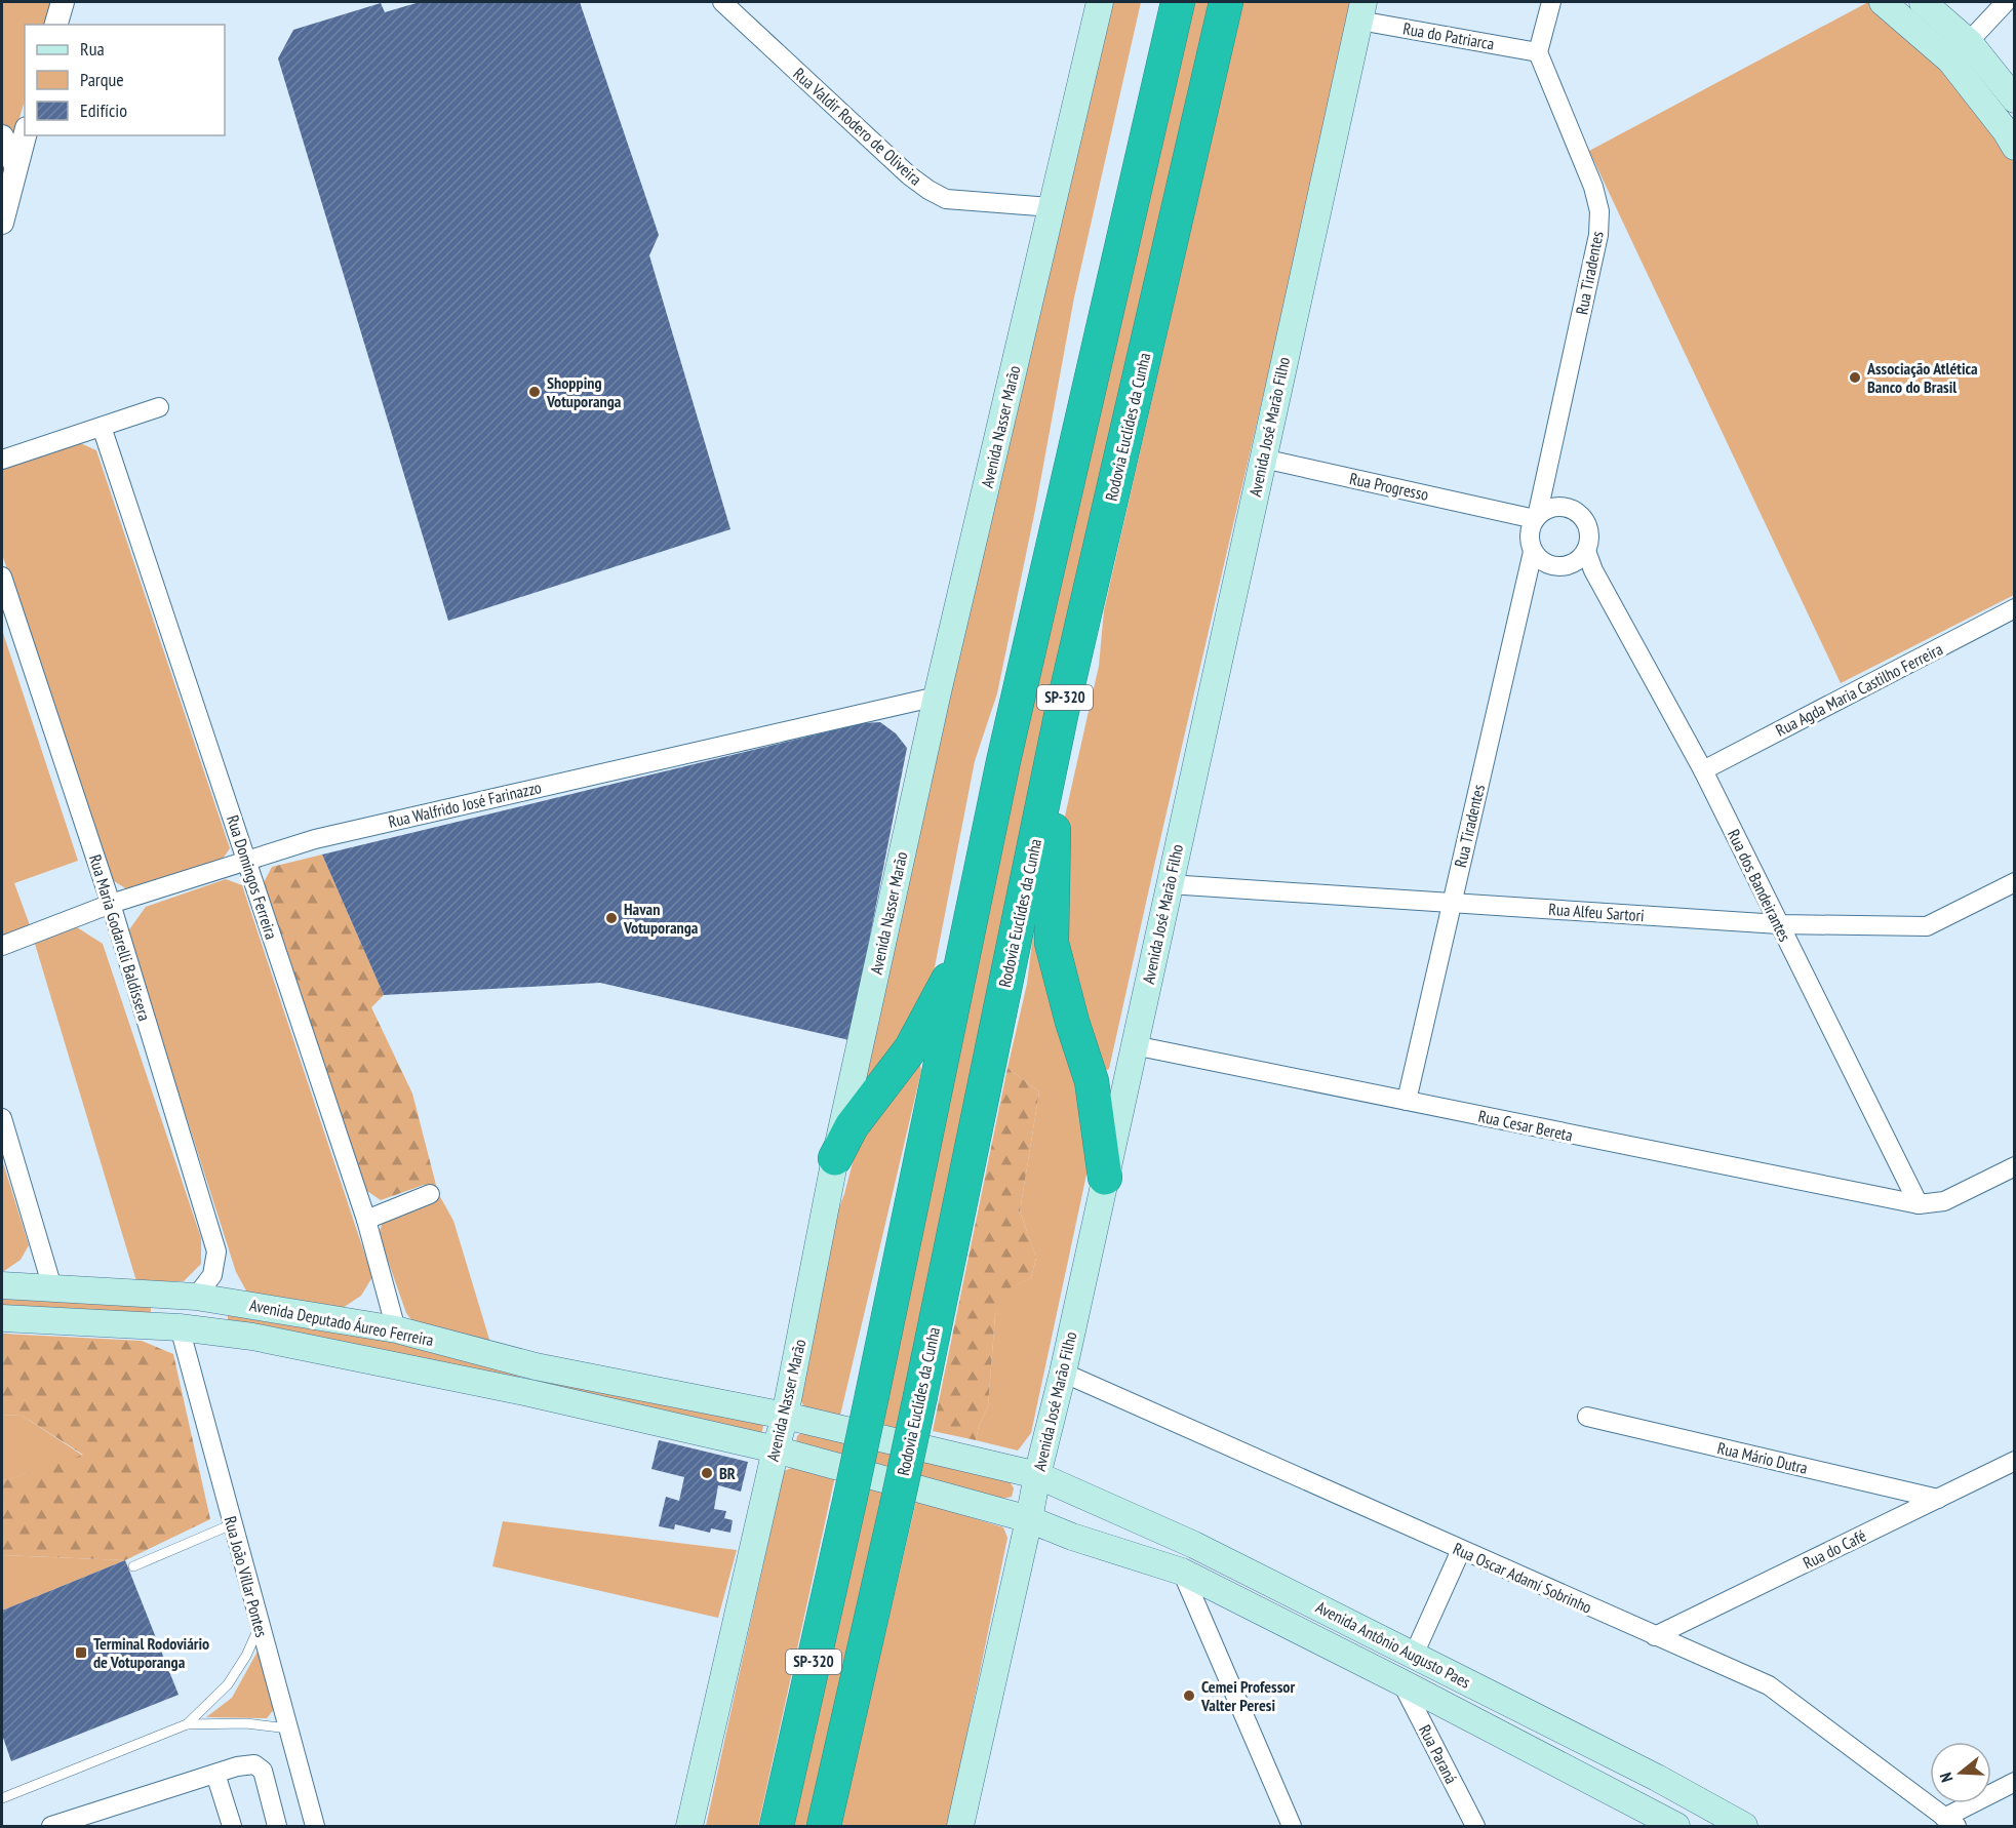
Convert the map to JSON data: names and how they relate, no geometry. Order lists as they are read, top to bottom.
{
  "streets": {
    "highway": ["Rodovia Euclides da Cunha", "SP-320"],
    "main road": [
      "Avenida Nasser Marão",
      "Avenida José Marão Filho",
      "Avenida Deputado Áureo Ferreira",
      "Avenida Antônio Augusto Paes"
    ],
    "street": [
      "Rua do Patriarca",
      "Rua Valdir Rodero de Oliveira",
      "Rua Tiradentes",
      "Rua Progresso",
      "Rua Agda Maria Castilho Ferreira",
      "Rua Walfrido José Farinazzo",
      "Rua Domingos Ferreira",
      "Rua dos Bandeirantes",
      "Rua Alfeu Sartori",
      "Rua Maria Godarelli Baldissera",
      "Rua Cesar Bereta",
      "Rua Mário Dutra",
      "Rua do Café",
      "Rua João Villar Pontes",
      "Rua Oscar Adamí Sobrinho",
      "Rua Paraná"
    ]
  },
  "crossings": [
    ["Rua do Patriarca", "Rua Tiradentes"],
    ["Rua do Patriarca", "Avenida José Marão Filho"],
    ["Rua Valdir Rodero de Oliveira", "Avenida Nasser Marão"],
    ["Rua Tiradentes", "Rua Progresso"],
    ["Rua Tiradentes", "Rua dos Bandeirantes"],
    ["Rua Tiradentes", "Rua Alfeu Sartori"],
    ["Rua Tiradentes", "Rua Cesar Bereta"],
    ["Avenida Nasser Marão", "Rua Walfrido José Farinazzo"],
    ["Avenida Nasser Marão", "Avenida Deputado Áureo Ferreira"],
    ["Avenida José Marão Filho", "Rua Progresso"],
    ["Avenida José Marão Filho", "Rua Alfeu Sartori"],
    ["Avenida José Marão Filho", "Rua Cesar Bereta"],
    ["Avenida José Marão Filho", "Avenida Deputado Áureo Ferreira"],
    ["Avenida José Marão Filho", "Rua Oscar Adamí Sobrinho"],
    ["Avenida José Marão Filho", "Avenida Antônio Augusto Paes"],
    ["Rua Progresso", "Rua dos Bandeirantes"],
    ["Rua Agda Maria Castilho Ferreira", "Rua dos Bandeirantes"],
    ["Rua Walfrido José Farinazzo", "Rua Domingos Ferreira"],
    ["Rua Walfrido José Farinazzo", "Rua Maria Godarelli Baldissera"],
    ["Rua Domingos Ferreira", "Avenida Deputado Áureo Ferreira"],
    ["Rua dos Bandeirantes", "Rua Alfeu Sartori"],
    ["Rua dos Bandeirantes", "Rua Cesar Bereta"],
    ["Rua Maria Godarelli Baldissera", "Avenida Deputado Áureo Ferreira"],
    ["Avenida Deputado Áureo Ferreira", "Rua João Villar Pontes"],
    ["Avenida Deputado Áureo Ferreira", "Avenida Antônio Augusto Paes"],
    ["Rua Mário Dutra", "Rua do Café"],
    ["Rua do Café", "Rua Oscar Adamí Sobrinho"],
    ["Avenida Antônio Augusto Paes", "Rua Paraná"]
  ],
  "places": {
    "other": [
      "Associação Atlética Banco do Brasil",
      "Shopping Votuporanga",
      "Havan Votuporanga",
      "BR",
      "Cemei Professor Valter Peresi"
    ],
    "transit": ["Terminal Rodoviário de Votuporanga"]
  },
  "legend": ["Rua", "Parque", "Edifício"],
  "north": "left"
}
